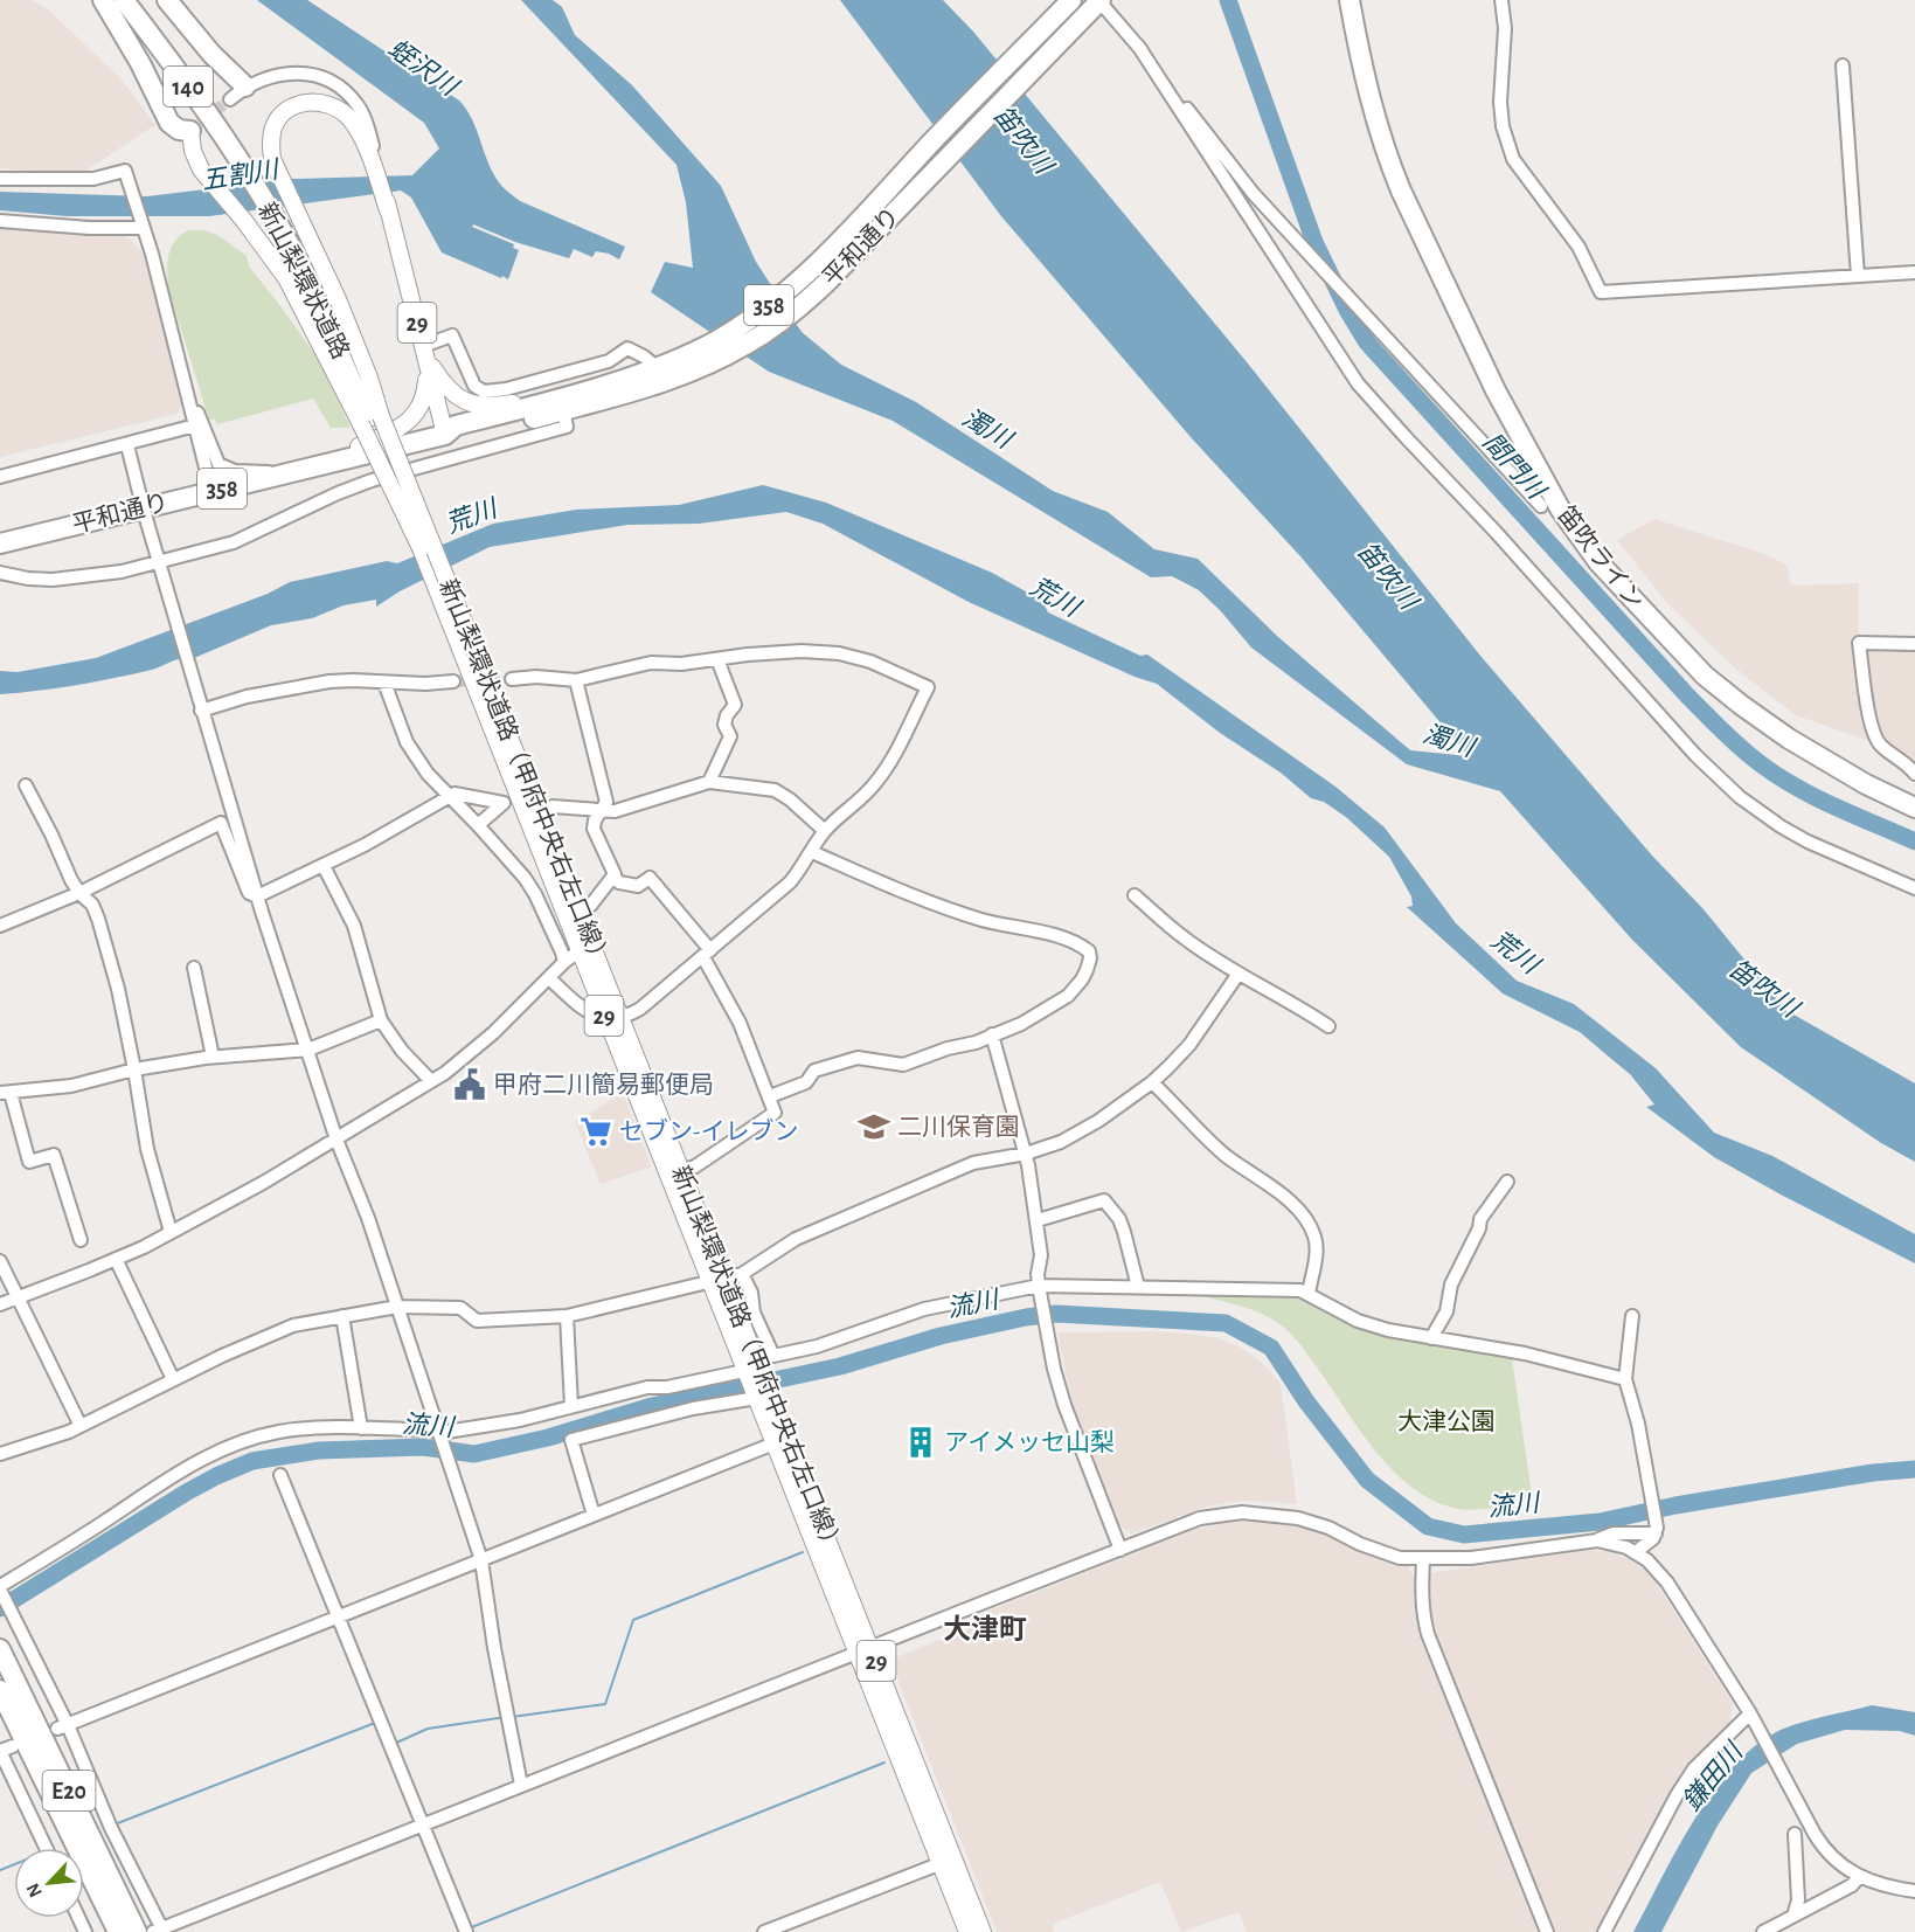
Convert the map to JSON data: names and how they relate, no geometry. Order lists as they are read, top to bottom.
{
  "streets": {
    "highway": [
      "140",
      "平和通り",
      "新山梨環状道路",
      "358",
      "笛吹ライン",
      "E20"
    ],
    "main road": ["29", "新山梨環状道路（甲府中央右左口線）"]
  },
  "crossings": [
    ["140", "新山梨環状道路"],
    ["140", "29"],
    ["平和通り", "29"],
    ["新山梨環状道路", "29"],
    ["新山梨環状道路", "新山梨環状道路（甲府中央右左口線）"],
    ["29", "新山梨環状道路（甲府中央右左口線）"]
  ],
  "districts": ["大津町"],
  "water": [
    "蛭沢川",
    "笛吹川",
    "五割川",
    "濁川",
    "間門川",
    "荒川",
    "流川",
    "鎌田川"
  ],
  "parks": ["大津公園"],
  "places": {
    "public building": ["甲府二川簡易郵便局"],
    "school or university": ["二川保育園"],
    "supermarket": ["セブン-イレブン"],
    "building": ["アイメッセ山梨"]
  },
  "north": "bottom left"
}
